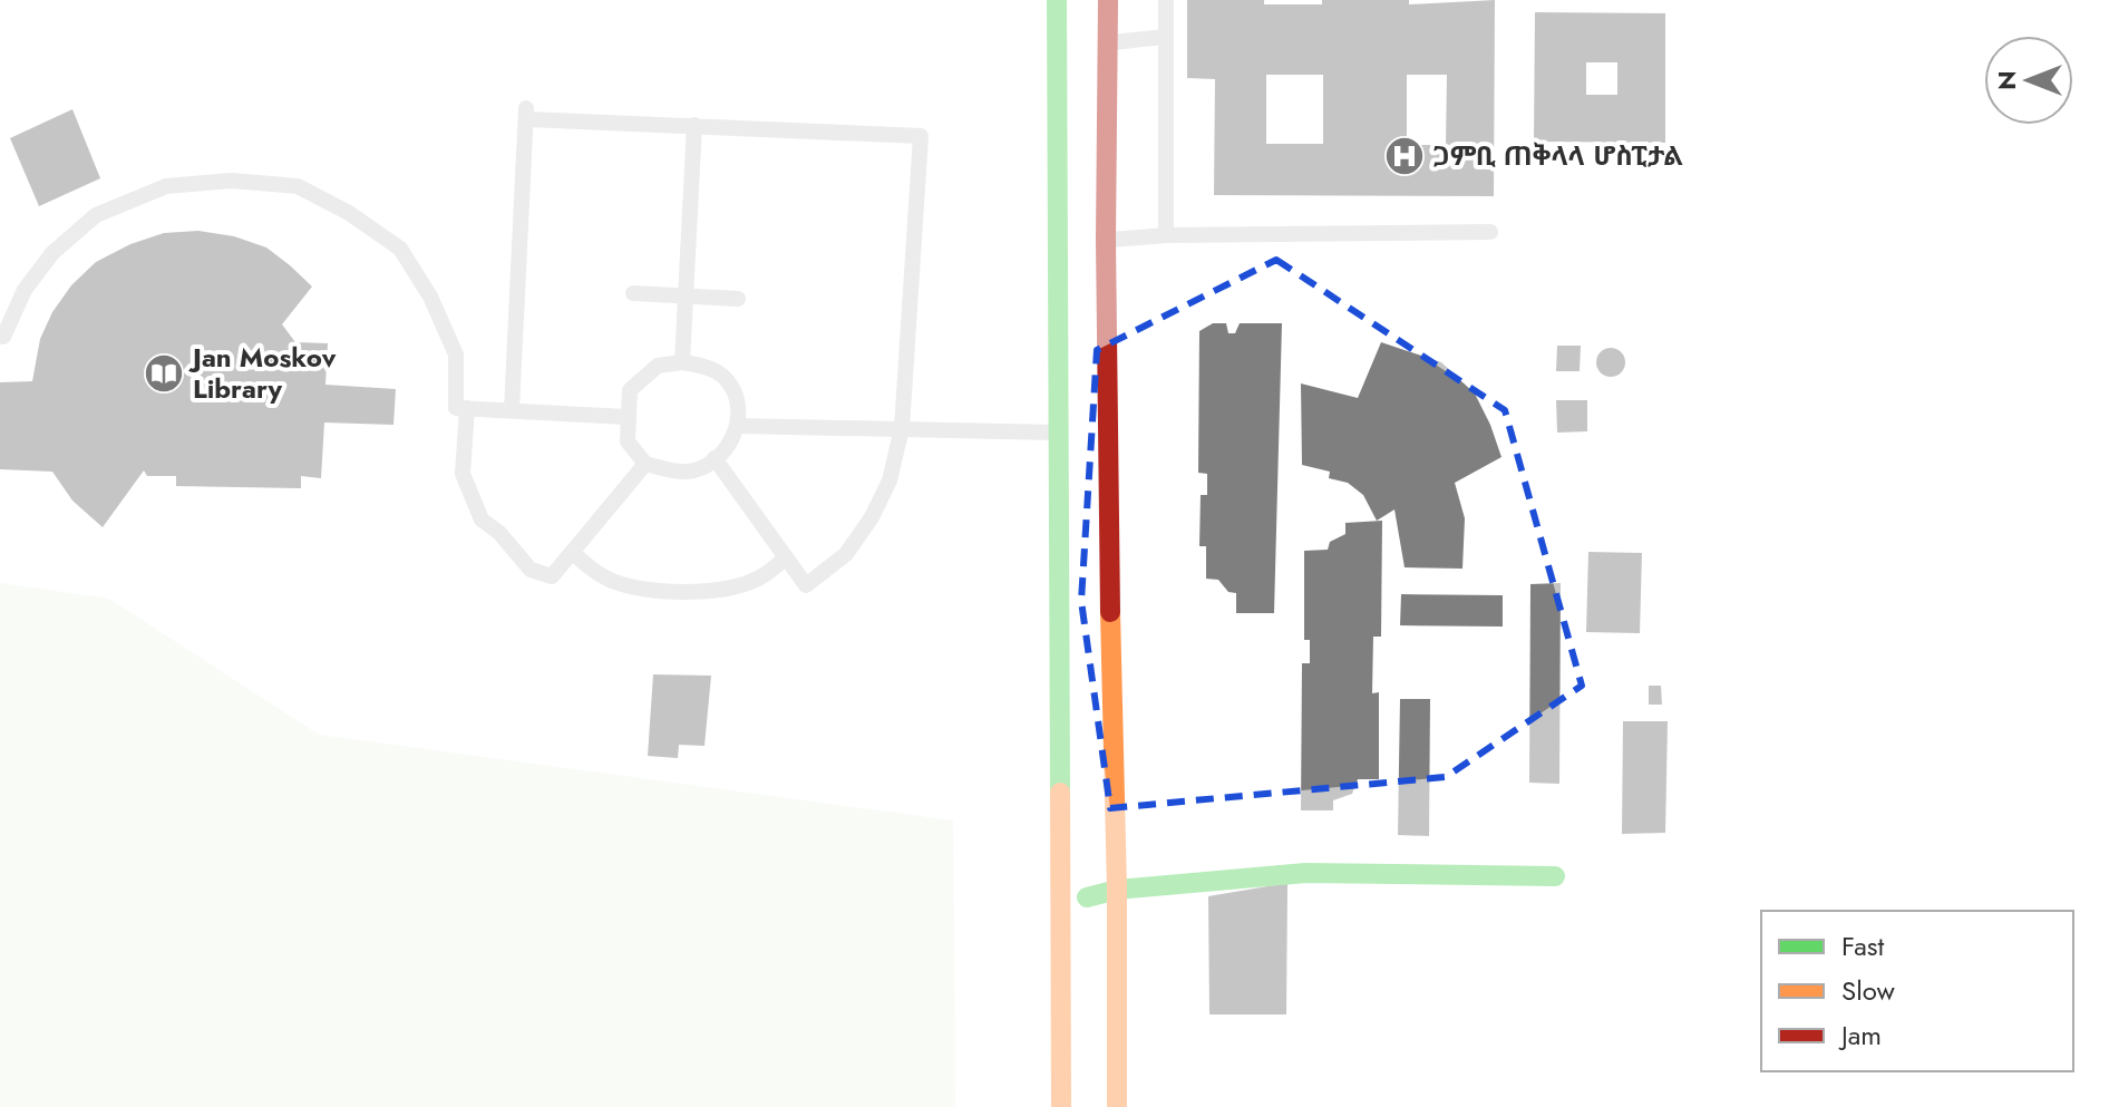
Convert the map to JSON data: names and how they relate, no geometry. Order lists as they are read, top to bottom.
{
  "places": {
    "hospital": ["ጋምቢ ጠቅላላ ሆስፒታል"],
    "library": ["Jan Moskov Library"]
  },
  "legend": ["Fast", "Slow", "Jam"],
  "north": "left"
}
